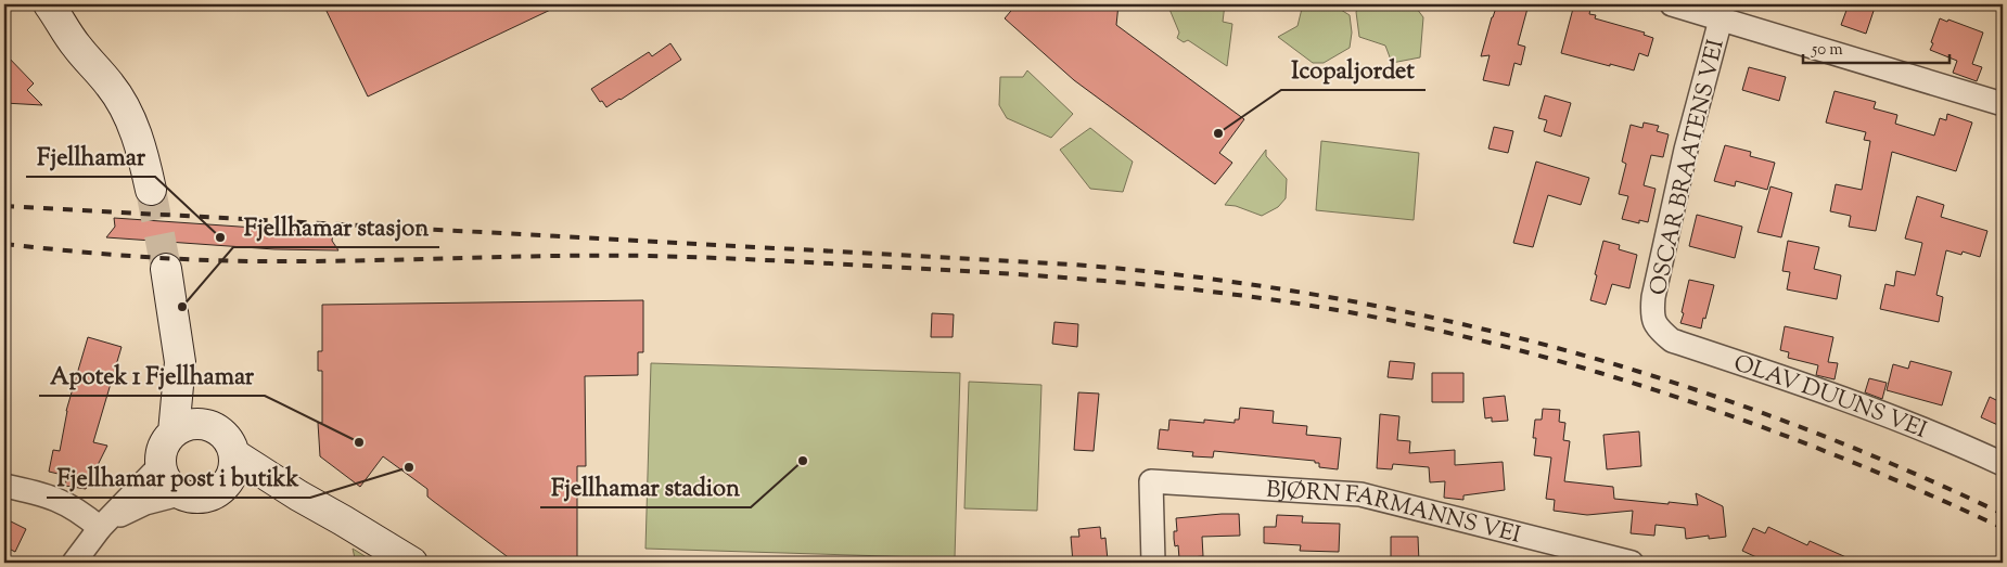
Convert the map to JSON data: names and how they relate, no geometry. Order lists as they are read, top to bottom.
{
  "streets": {
    "street": ["OSCAR BRAATENS VEI", "OLAV DUUNS VEI", "BJØRN FARMANNS VEI"]
  },
  "crossings": [
    ["OSCAR BRAATENS VEI", "OLAV DUUNS VEI"]
  ],
  "places": [
    "Icopaljordet",
    "Fjellhamar",
    "Fjellhamar stasjon",
    "Apotek 1 Fjellhamar",
    "Fjellhamar stadion",
    "Fjellhamar post i butikk"
  ],
  "scale_bar": "50 m"
}
